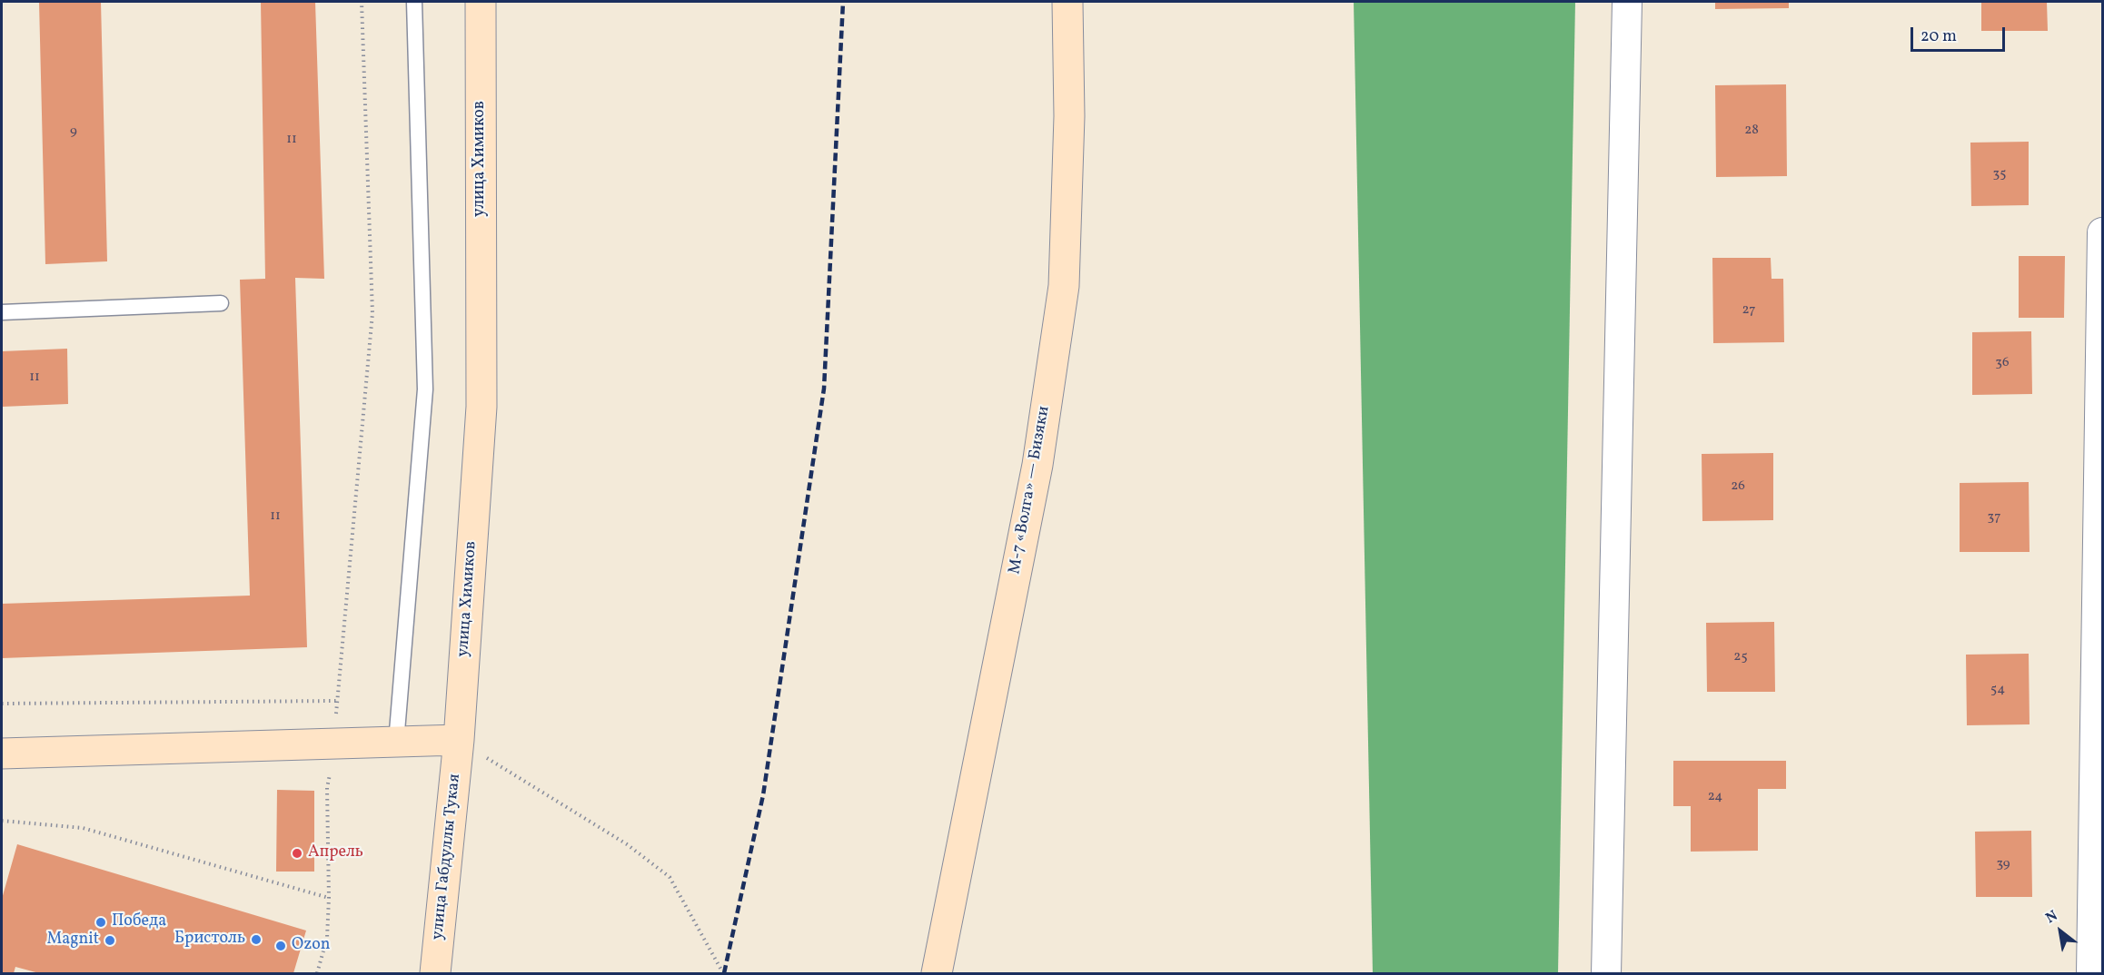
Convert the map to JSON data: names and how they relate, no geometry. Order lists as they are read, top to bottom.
{
  "streets": {
    "main road": ["улица Химиков", "М-7 «Волга» — Бизяки", "улица Габдуллы Тукая"]
  },
  "crossings": [
    ["улица Химиков", "улица Габдуллы Тукая"]
  ],
  "places": [
    "Апрель",
    "Победа",
    "Бристоль",
    "Magnit",
    "Ozon"
  ],
  "house_numbers": [
    "28",
    "9",
    "11",
    "35",
    "27",
    "36",
    "11",
    "26",
    "11",
    "37",
    "25",
    "54",
    "24",
    "39"
  ],
  "scale_bar": "20 m",
  "north": "top left"
}
